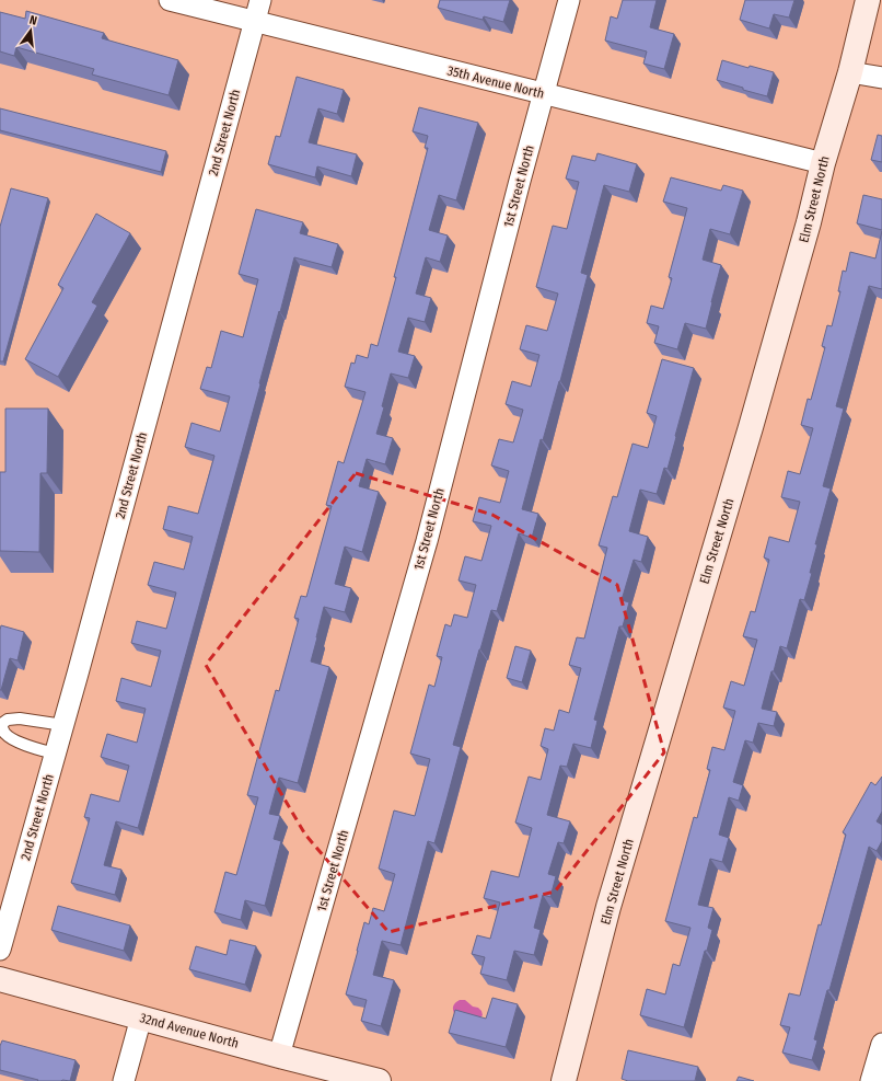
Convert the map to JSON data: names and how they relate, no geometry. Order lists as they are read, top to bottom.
{
  "streets": {
    "street": [
      "35th Avenue North",
      "2nd Street North",
      "1st Street North",
      "Elm Street North",
      "32nd Avenue North"
    ]
  },
  "crossings": [
    ["35th Avenue North", "2nd Street North"],
    ["35th Avenue North", "1st Street North"],
    ["35th Avenue North", "Elm Street North"],
    ["1st Street North", "32nd Avenue North"]
  ],
  "north": "top"
}
